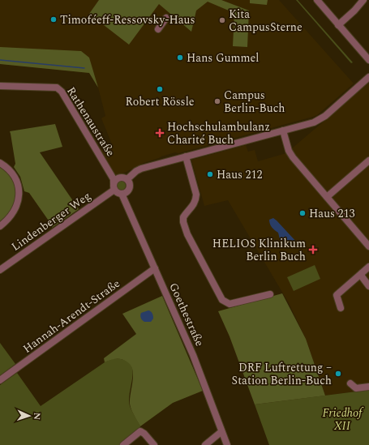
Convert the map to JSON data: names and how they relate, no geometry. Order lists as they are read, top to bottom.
{
  "streets": {
    "street": [
      "Rathenaustraße",
      "Lindenberger Weg",
      "Goethestraße",
      "Hannah-Arendt-Straße"
    ]
  },
  "crossings": [
    ["Rathenaustraße", "Lindenberger Weg"],
    ["Rathenaustraße", "Goethestraße"],
    ["Lindenberger Weg", "Goethestraße"],
    ["Goethestraße", "Hannah-Arendt-Straße"]
  ],
  "parks": ["Friedhof XII"],
  "places": {
    "other": [
      "Timoféeff-Ressovsky-Haus",
      "Kita CampusSterne",
      "Hans Gummel",
      "Robert Rössle",
      "Campus Berlin-Buch",
      "Haus 212",
      "Haus 213",
      "DRF Luftrettung – Station Berlin-Buch"
    ],
    "health": ["Hochschulambulanz Charité Buch", "HELIOS Klinikum Berlin Buch"]
  },
  "north": "right"
}
